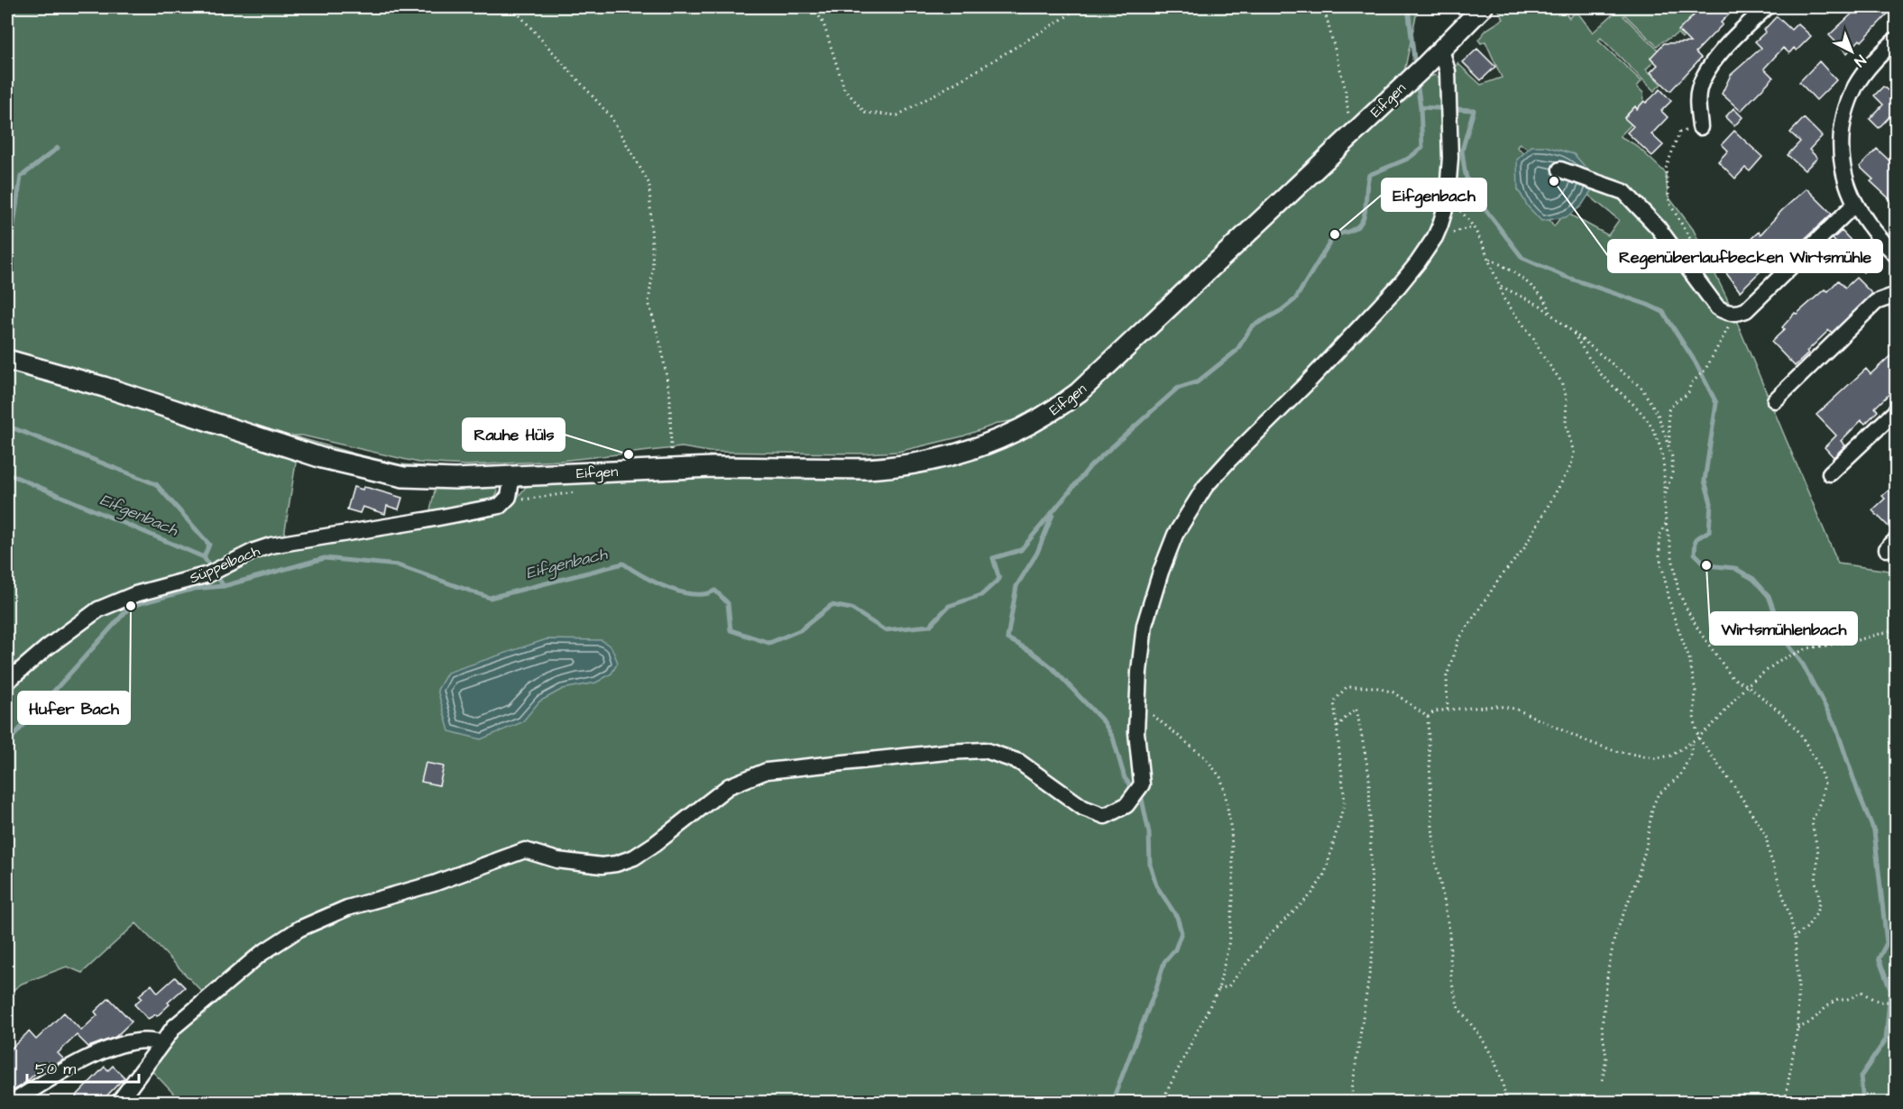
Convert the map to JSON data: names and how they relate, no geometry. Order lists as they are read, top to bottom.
{
  "streets": {
    "main road": ["Eifgen"],
    "street": ["Süppelbach"]
  },
  "water": ["Eifgenbach"],
  "places": [
    "Regenüberlaufbecken Wirtsmühle",
    "Eifgenbach",
    "Rauhe Hüls",
    "Wirtsmühlenbach",
    "Hufer Bach"
  ],
  "scale_bar": "50 m",
  "north": "bottom right"
}
